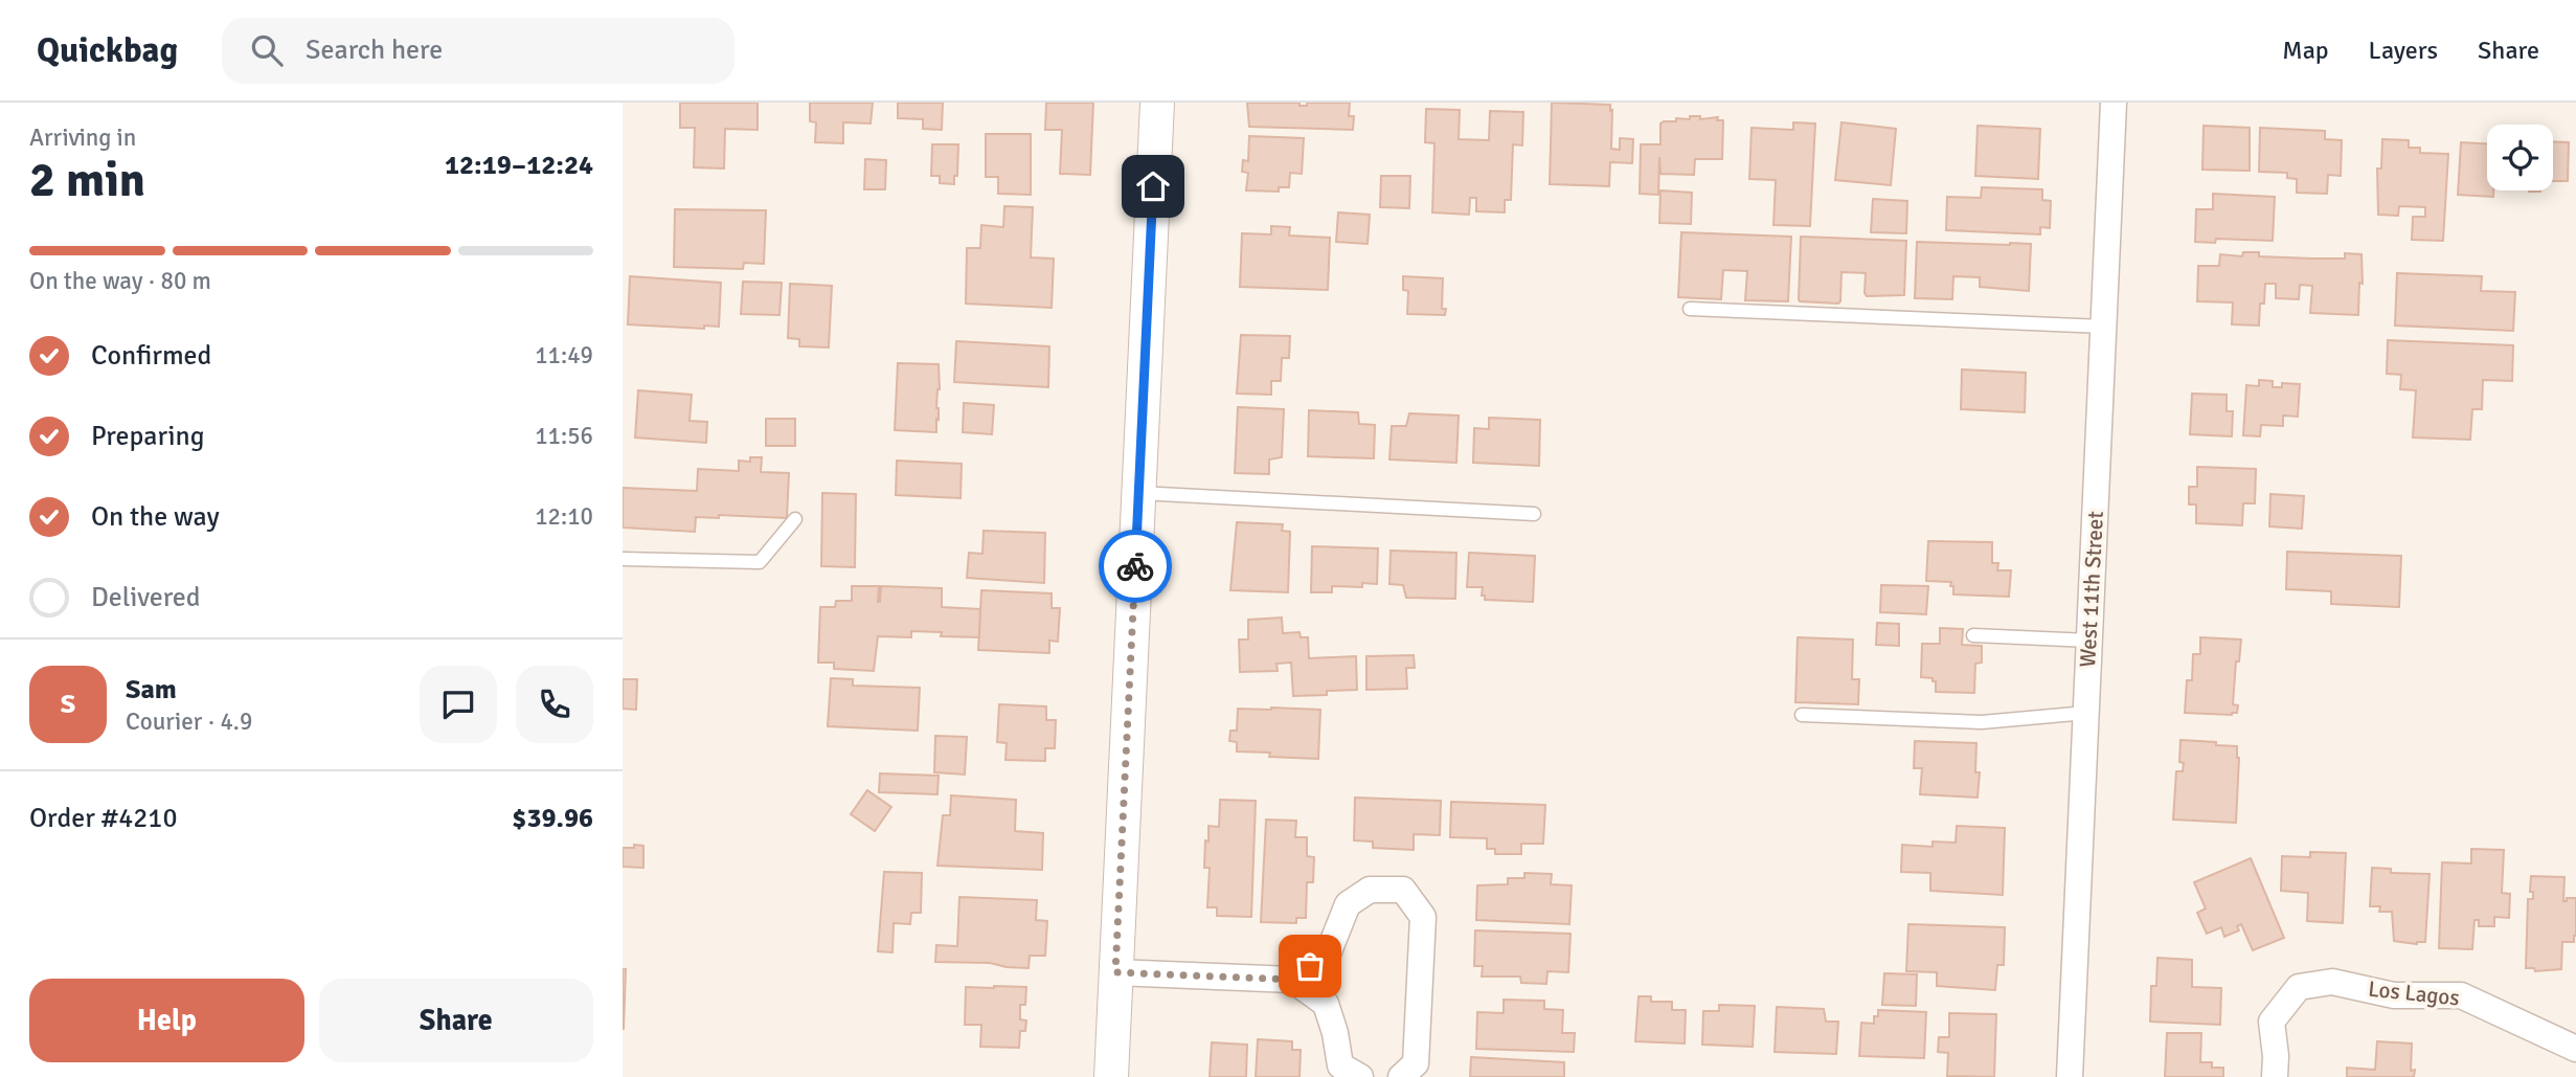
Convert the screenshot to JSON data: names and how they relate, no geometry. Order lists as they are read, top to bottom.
{
  "streets": {
    "street": ["West 11th Street", "Los Lagos"]
  },
  "page": {
    "header": "Quickbag",
    "search": "Search here",
    "nav": ["Map", "Layers", "Share"],
    "heading": ["2 min", "Arriving in", "12:19–12:24"],
    "panel": [
      "Sam",
      "Courier · 4.9",
      "Order #4210",
      "$39.96"
    ],
    "bar": "On the way · 80 m",
    "list": [
      ["Confirmed", "11:49"],
      ["Preparing", "11:56"],
      ["On the way", "12:10"],
      "Delivered"
    ],
    "round": "S",
    "buttons": ["Help", "Share"]
  }
}
